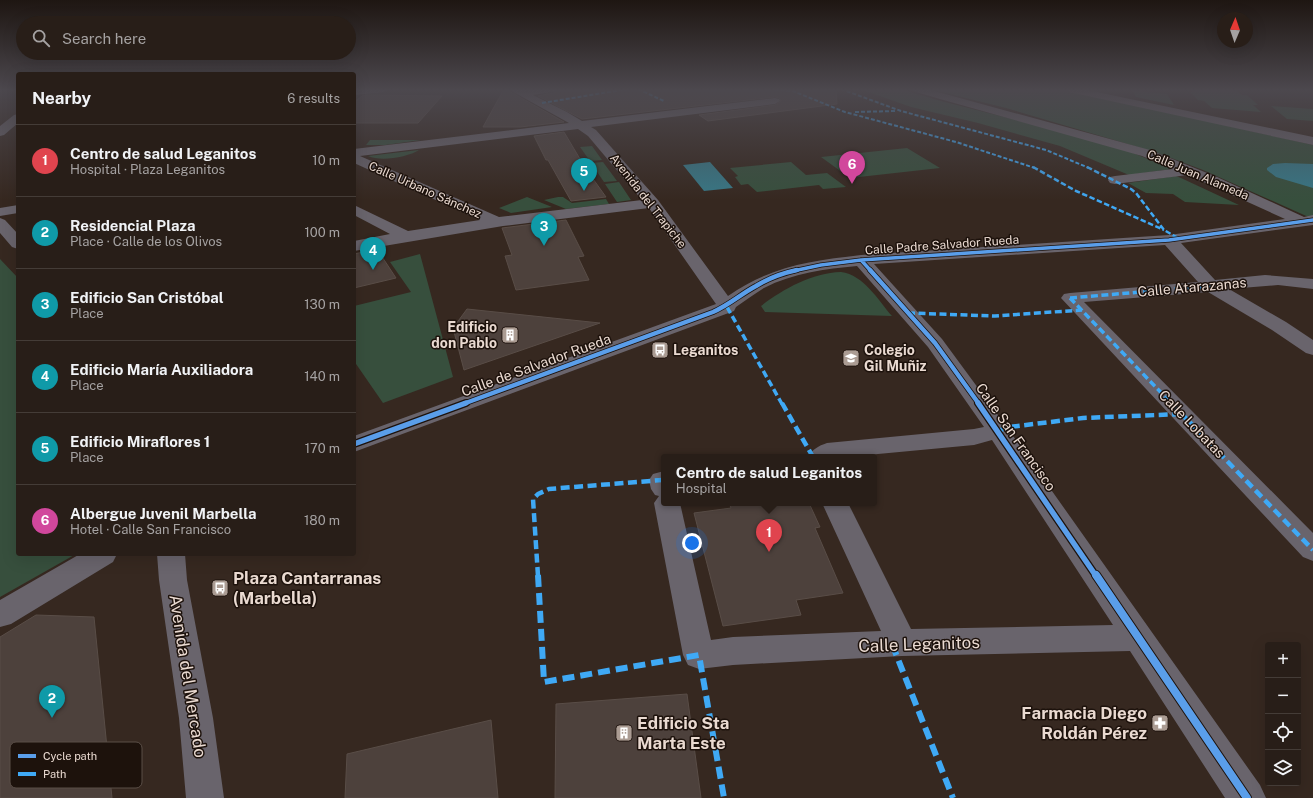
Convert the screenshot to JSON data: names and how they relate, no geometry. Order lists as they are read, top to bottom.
{
  "streets": {
    "street": [
      "Calle Juan Alameda",
      "Calle Urbano Sánchez",
      "Avenida del Trapiche",
      "Calle Padre Salvador Rueda",
      "Calle Atarazanas",
      "Calle de Salvador Rueda",
      "Calle Lobatas",
      "Calle San Francisco",
      "Calle Leganitos",
      "Avenida del Mercado"
    ]
  },
  "crossings": [
    ["Avenida del Trapiche", "Calle Padre Salvador Rueda"],
    ["Avenida del Trapiche", "Calle de Salvador Rueda"],
    ["Calle Padre Salvador Rueda", "Calle de Salvador Rueda"],
    ["Calle Padre Salvador Rueda", "Calle San Francisco"],
    ["Calle Atarazanas", "Calle Lobatas"],
    ["Calle San Francisco", "Calle Leganitos"]
  ],
  "places": {
    "building": ["Edificio don Pablo", "Edificio Sta Marta Este"],
    "bus stop": ["Leganitos", "Plaza Cantarranas (Marbella)"],
    "school or university": ["Colegio Gil Muñiz"],
    "pharmacy": ["Farmacia Diego Roldán Pérez"]
  },
  "legend": ["Cycle path", "Path"],
  "north": "top",
  "page": {
    "search": "Search here",
    "heading": ["Nearby", "6 results"],
    "list": [
      {
        "mark": "1",
        "name": "Centro de salud Leganitos",
        "note": "Hospital · Plaza Leganitos",
        "value": "10 m"
      },
      {
        "mark": "2",
        "name": "Residencial Plaza",
        "note": "Place · Calle de los Olivos",
        "value": "100 m"
      },
      {
        "mark": "3",
        "name": "Edificio San Cristóbal",
        "note": "Place",
        "value": "130 m"
      },
      {
        "mark": "4",
        "name": "Edificio María Auxiliadora",
        "note": "Place",
        "value": "140 m"
      },
      {
        "mark": "5",
        "name": "Edificio Miraflores 1",
        "note": "Place",
        "value": "170 m"
      },
      {
        "mark": "6",
        "name": "Albergue Juvenil Marbella",
        "note": "Hotel · Calle San Francisco",
        "value": "180 m"
      }
    ],
    "pins": [
      "6",
      "5",
      "3",
      "4",
      "1",
      "2"
    ],
    "popup": ["Centro de salud Leganitos", "Hospital"],
    "map_buttons": ["+", "−"]
  }
}
